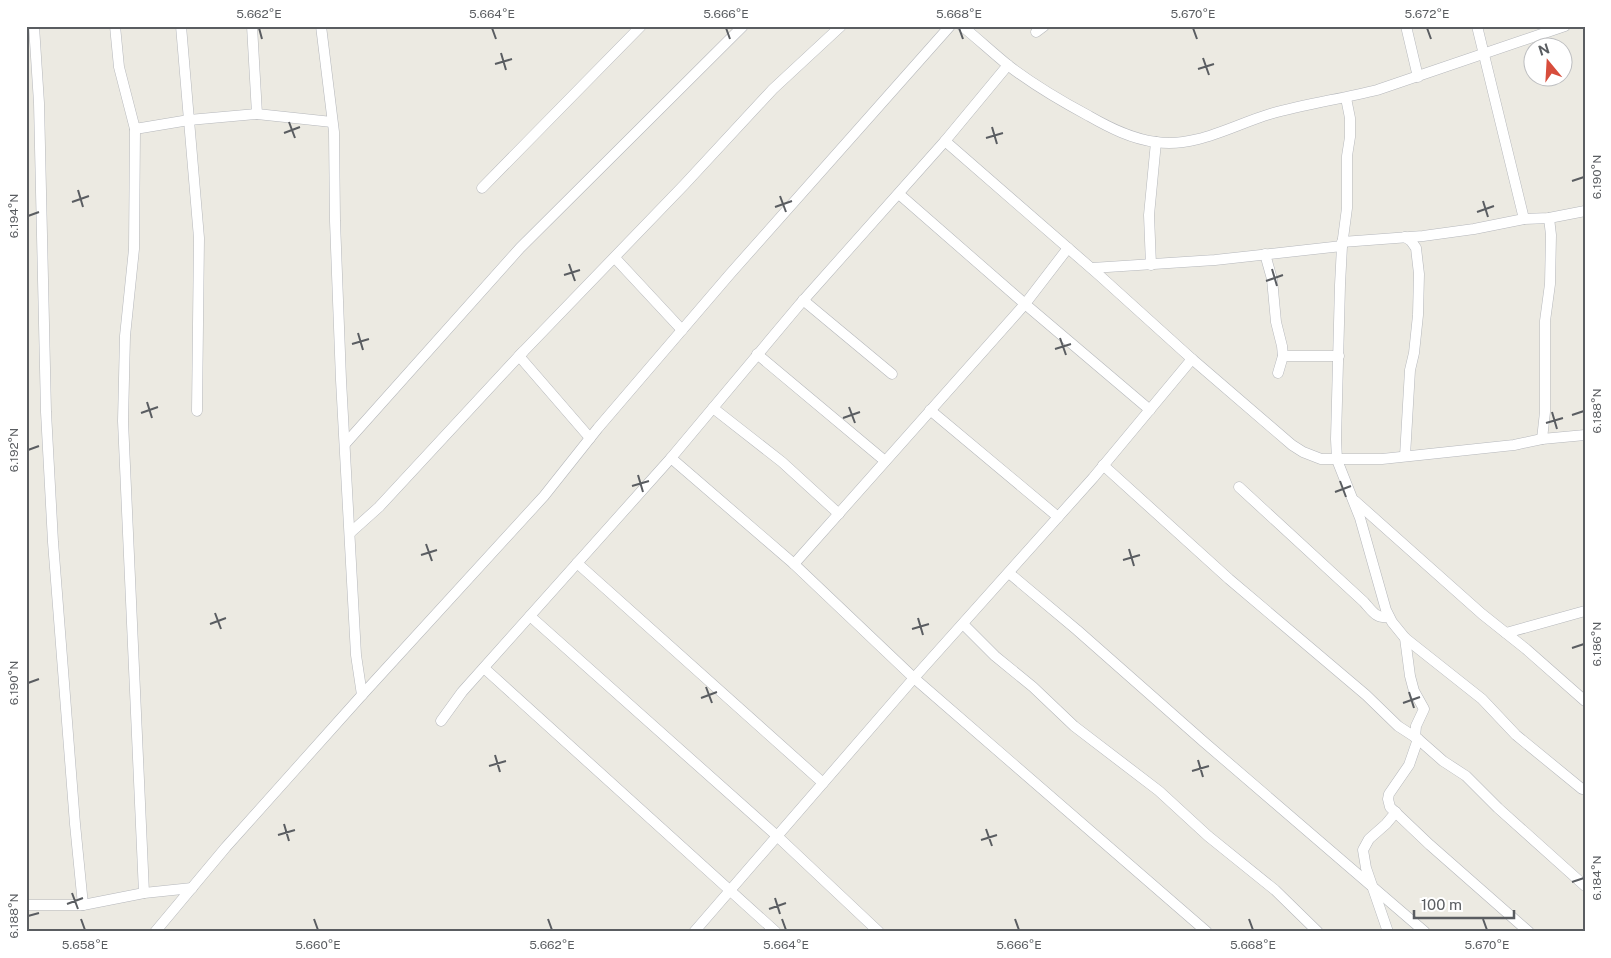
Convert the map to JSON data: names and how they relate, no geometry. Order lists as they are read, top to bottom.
{
  "scale_bar": "100 m",
  "north": "top",
  "coordinates": [
    "5.662°E",
    "5.664°E",
    "5.666°E",
    "5.668°E",
    "5.670°E",
    "5.672°E",
    "6.190°N",
    "6.194°N",
    "6.188°N",
    "6.192°N",
    "6.186°N",
    "6.184°N",
    "5.658°E",
    "5.660°E"
  ]
}
